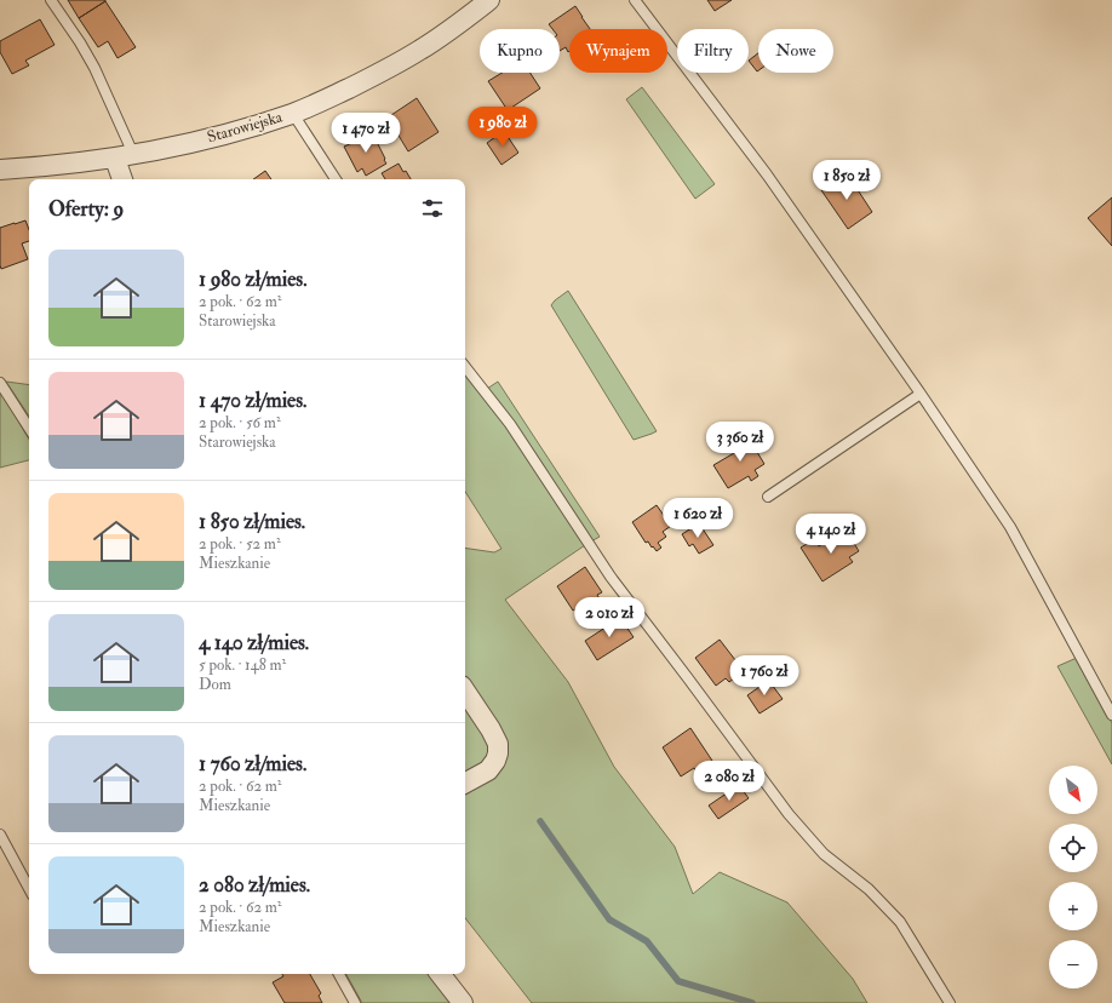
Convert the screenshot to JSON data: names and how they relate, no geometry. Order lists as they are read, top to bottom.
{
  "streets": {
    "street": ["Starowiejska"]
  },
  "north": "bottom right",
  "page": {
    "chip": [
      "Kupno",
      "Wynajem",
      "Filtry",
      "Nowe"
    ],
    "price": [
      "1 980 zł",
      "1 470 zł",
      "1 850 zł",
      "3 360 zł",
      "1 620 zł",
      "4 140 zł",
      "2 010 zł",
      "1 760 zł",
      "2 080 zł"
    ],
    "heading": "Oferty: 9",
    "list": [
      {
        "name": "1 980 zł/mies.",
        "note": "2 pok. · 62 m² · Starowiejska"
      },
      {
        "name": "1 470 zł/mies.",
        "note": "2 pok. · 56 m² · Starowiejska"
      },
      {
        "name": "1 850 zł/mies.",
        "note": "2 pok. · 52 m² · Mieszkanie"
      },
      {
        "name": "4 140 zł/mies.",
        "note": "5 pok. · 148 m² · Dom"
      },
      {
        "name": "1 760 zł/mies.",
        "note": "2 pok. · 62 m² · Mieszkanie"
      },
      {
        "name": "2 080 zł/mies.",
        "note": "2 pok. · 62 m² · Mieszkanie"
      }
    ],
    "map_buttons": ["+", "−"]
  }
}
